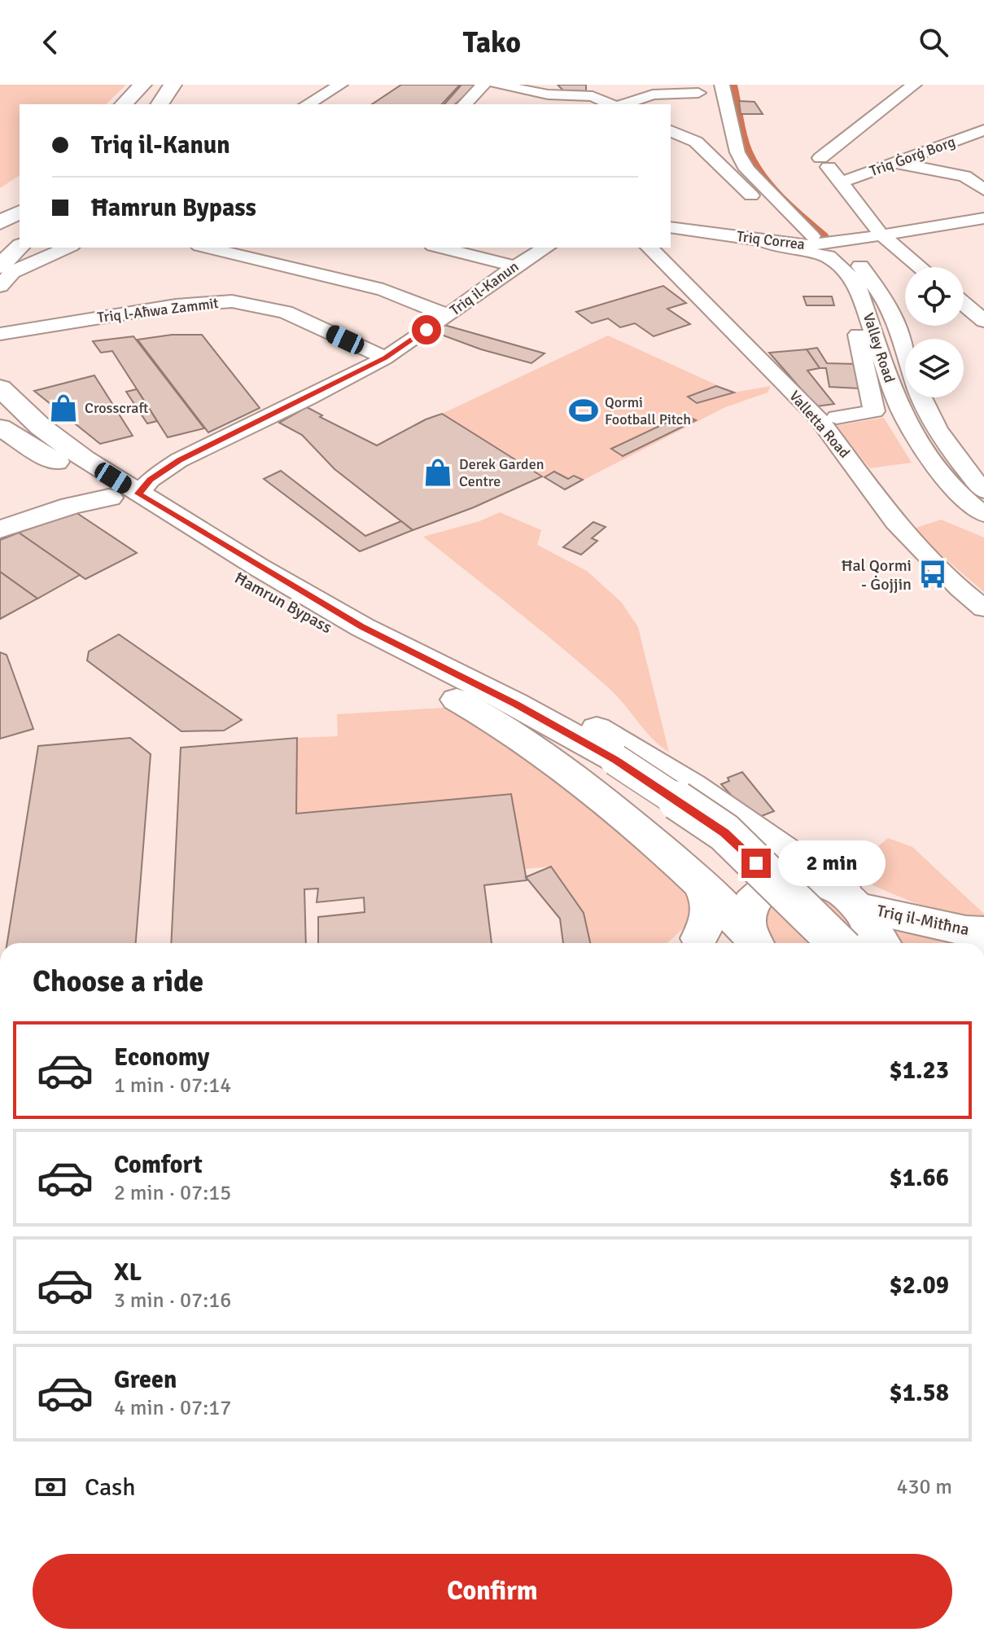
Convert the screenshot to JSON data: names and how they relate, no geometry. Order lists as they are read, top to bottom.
{
  "streets": {
    "main road": ["Ħamrun Bypass", "Triq il-Mitħna"],
    "street": [
      "Triq Ġorġ Borg",
      "Triq Correa",
      "Triq il-Kanun",
      "Triq l-Aħwa Zammit",
      "Valley Road",
      "Valletta Road"
    ]
  },
  "crossings": [
    ["Triq Correa", "Valley Road"],
    ["Triq il-Kanun", "Triq l-Aħwa Zammit"],
    ["Triq il-Kanun", "Ħamrun Bypass"]
  ],
  "places": {
    "shop": ["Crosscraft", "Derek Garden Centre"],
    "sports": ["Qormi Football Pitch"],
    "bus stop": ["Ħal Qormi - Ġojjin"]
  },
  "page": {
    "header": "Tako",
    "banner": ["Triq il-Kanun", "Ħamrun Bypass"],
    "bubble": "2 min",
    "heading": "Choose a ride",
    "list": [
      {
        "name": "Economy",
        "note": "1 min · 07:14",
        "value": "$1.23"
      },
      {
        "name": "Comfort",
        "note": "2 min · 07:15",
        "value": "$1.66"
      },
      {
        "name": "XL",
        "note": "3 min · 07:16",
        "value": "$2.09"
      },
      {
        "name": "Green",
        "note": "4 min · 07:17",
        "value": "$1.58"
      }
    ],
    "pay": ["Cash", "430 m"],
    "buttons": "Confirm"
  }
}
